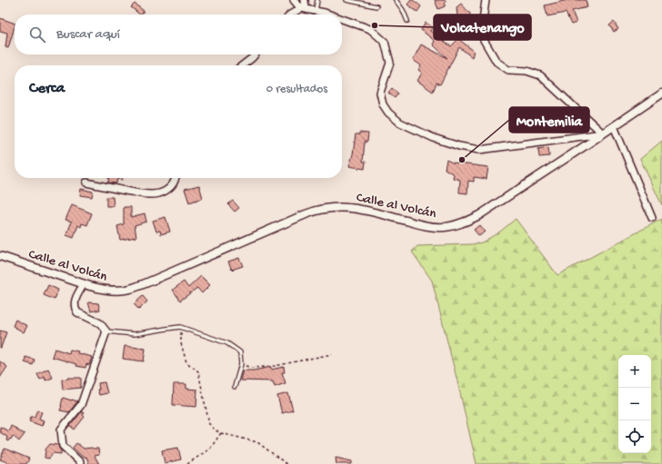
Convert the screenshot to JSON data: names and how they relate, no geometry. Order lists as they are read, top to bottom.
{
  "streets": {
    "street": ["Calle al Volcán"]
  },
  "places": ["Volcatenango", "Montemilia"],
  "page": {
    "search": "Buscar aquí",
    "heading": ["Cerca", "0 resultados"],
    "map_buttons": ["+", "−"]
  }
}
